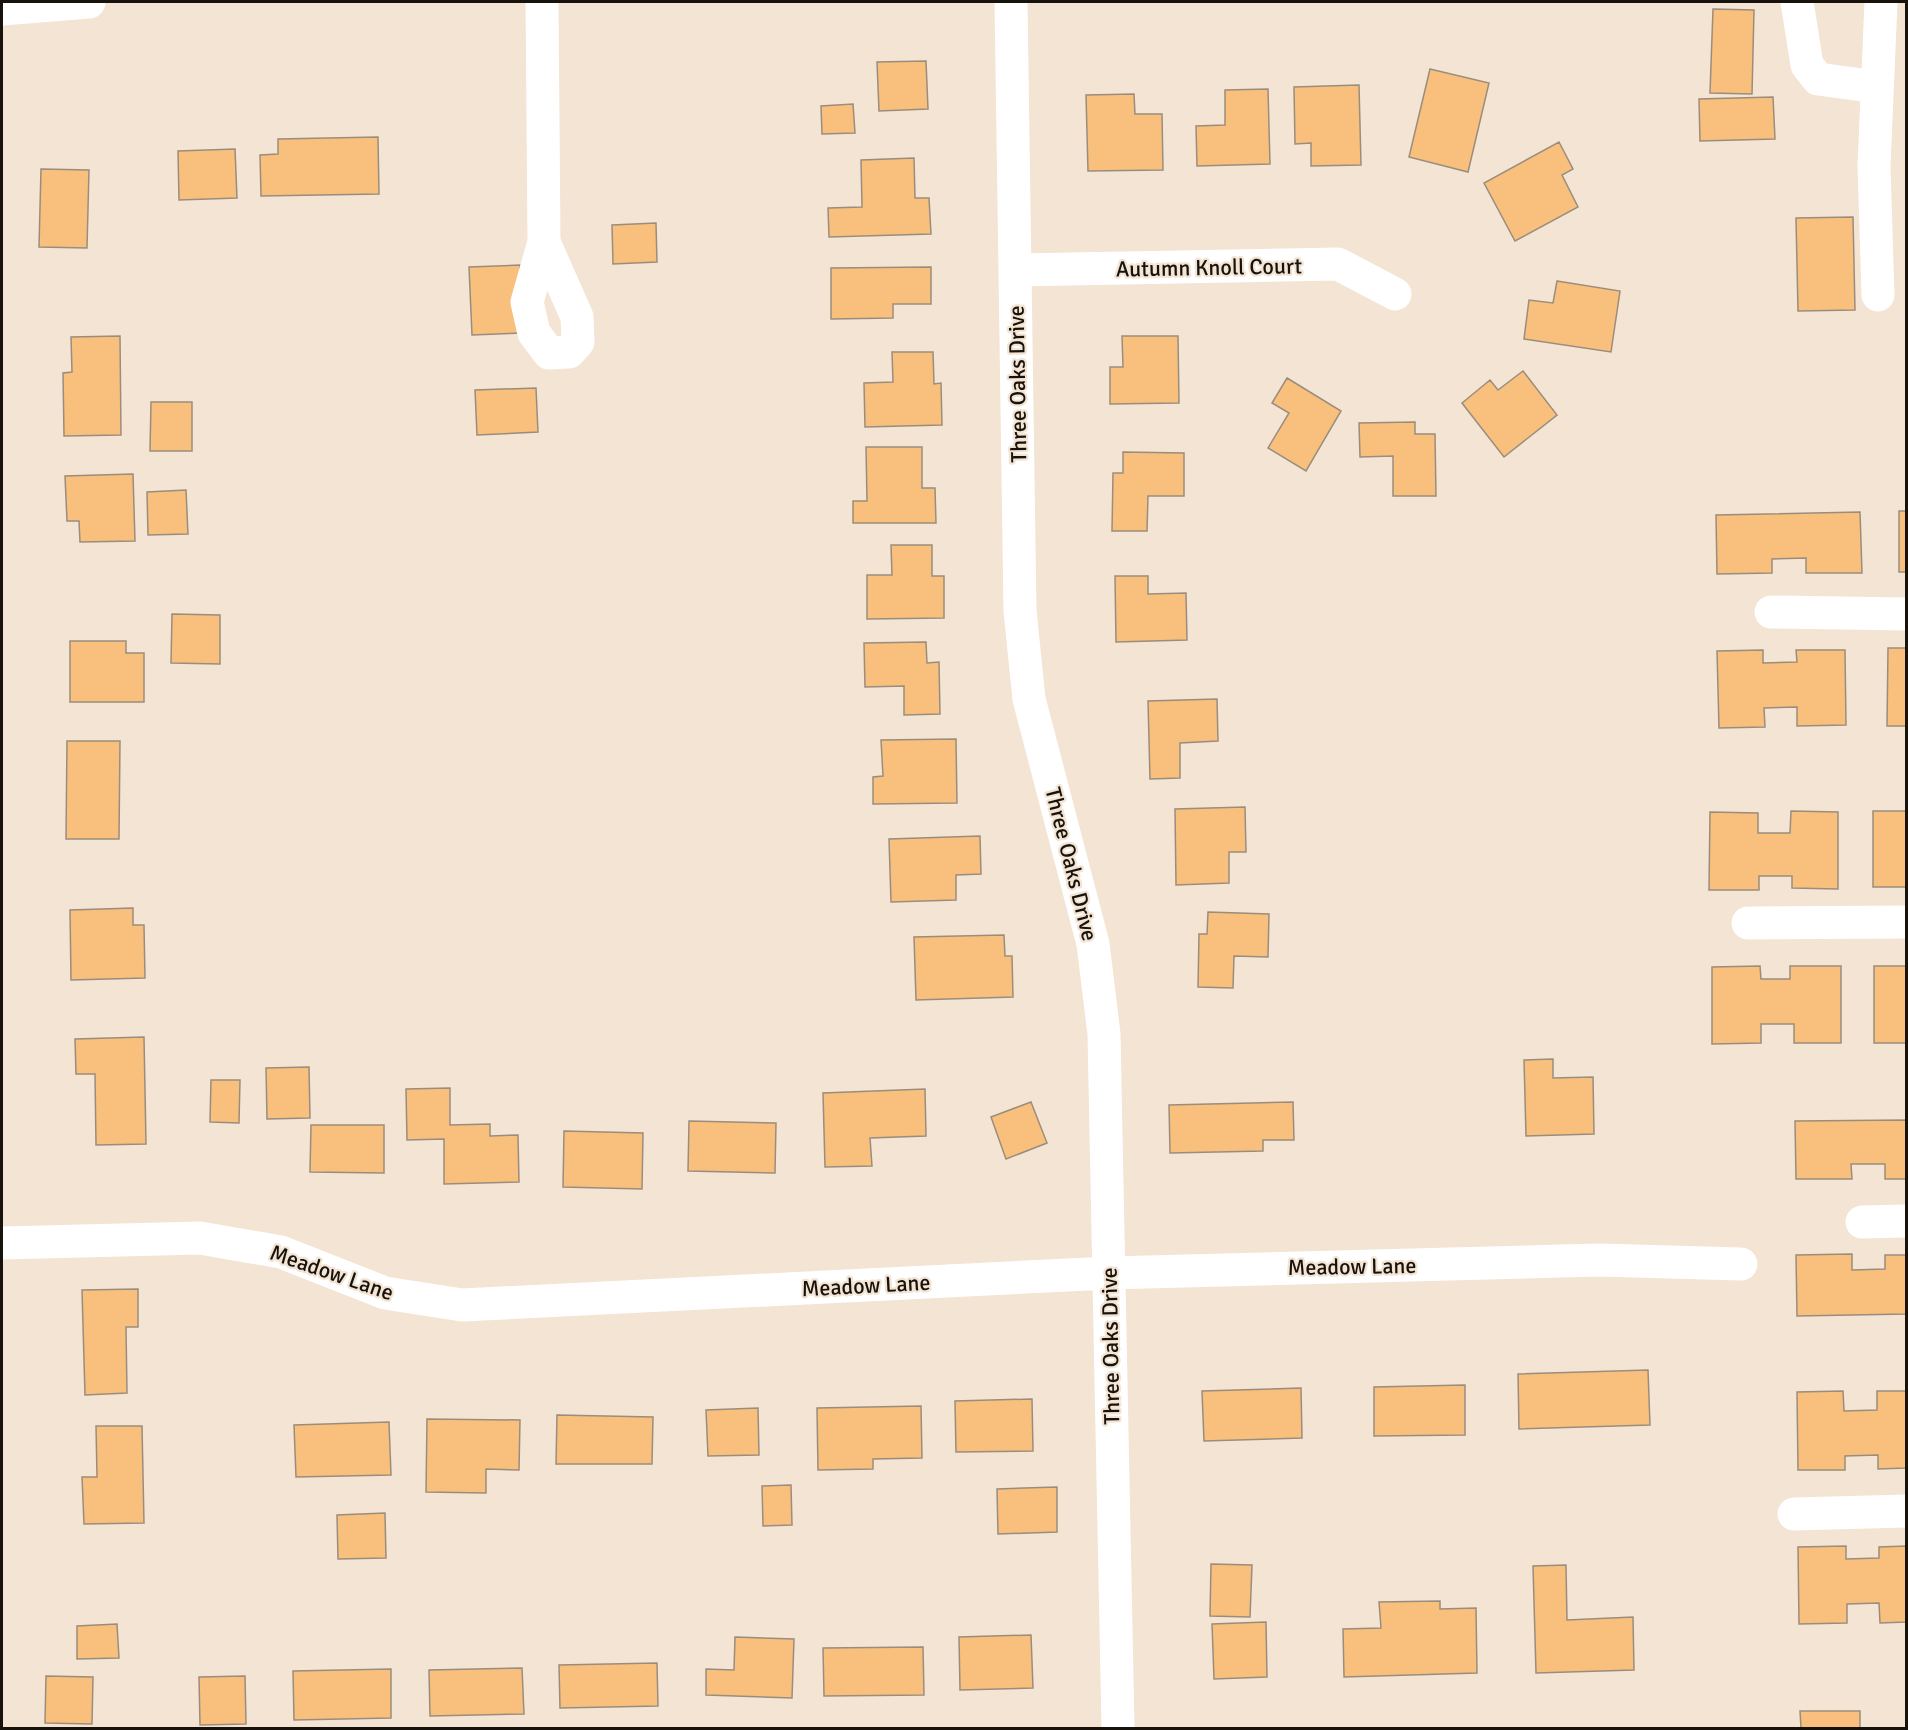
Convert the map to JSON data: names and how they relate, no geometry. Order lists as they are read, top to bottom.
{
  "streets": {
    "street": ["Autumn Knoll Court", "Three Oaks Drive", "Meadow Lane"]
  },
  "crossings": [
    ["Autumn Knoll Court", "Three Oaks Drive"],
    ["Three Oaks Drive", "Meadow Lane"]
  ]
}
